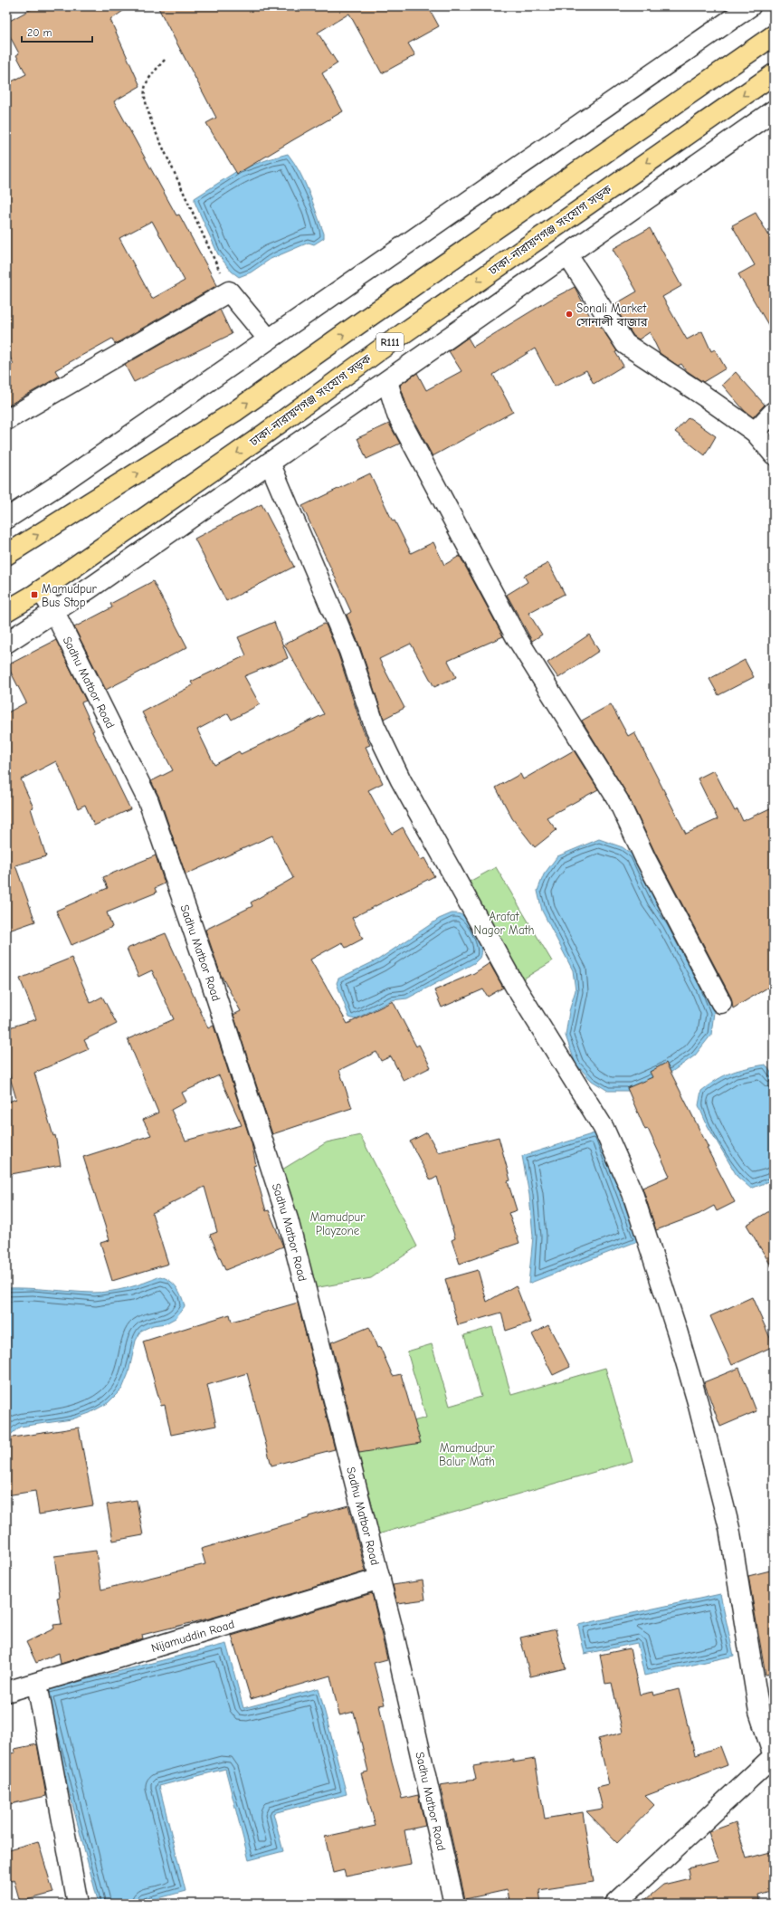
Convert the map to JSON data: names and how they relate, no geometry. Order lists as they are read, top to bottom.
{
  "streets": {
    "main road": ["ঢাকা-নারায়ণগঞ্জ সংযোগ সড়ক", "R111"],
    "street": ["Sadhu Matbor Road", "Nijamuddin Road"]
  },
  "crossings": [
    ["ঢাকা-নারায়ণগঞ্জ সংযোগ সড়ক", "Sadhu Matbor Road"],
    ["Sadhu Matbor Road", "Nijamuddin Road"]
  ],
  "parks": ["Arafat Nagor Math", "Mamudpur Playzone", "Mamudpur Balur Math"],
  "places": {
    "other": ["Sonali Market সোনালী বাজার"],
    "transit": ["Mamudpur Bus Stop"]
  },
  "scale_bar": "20 m"
}
